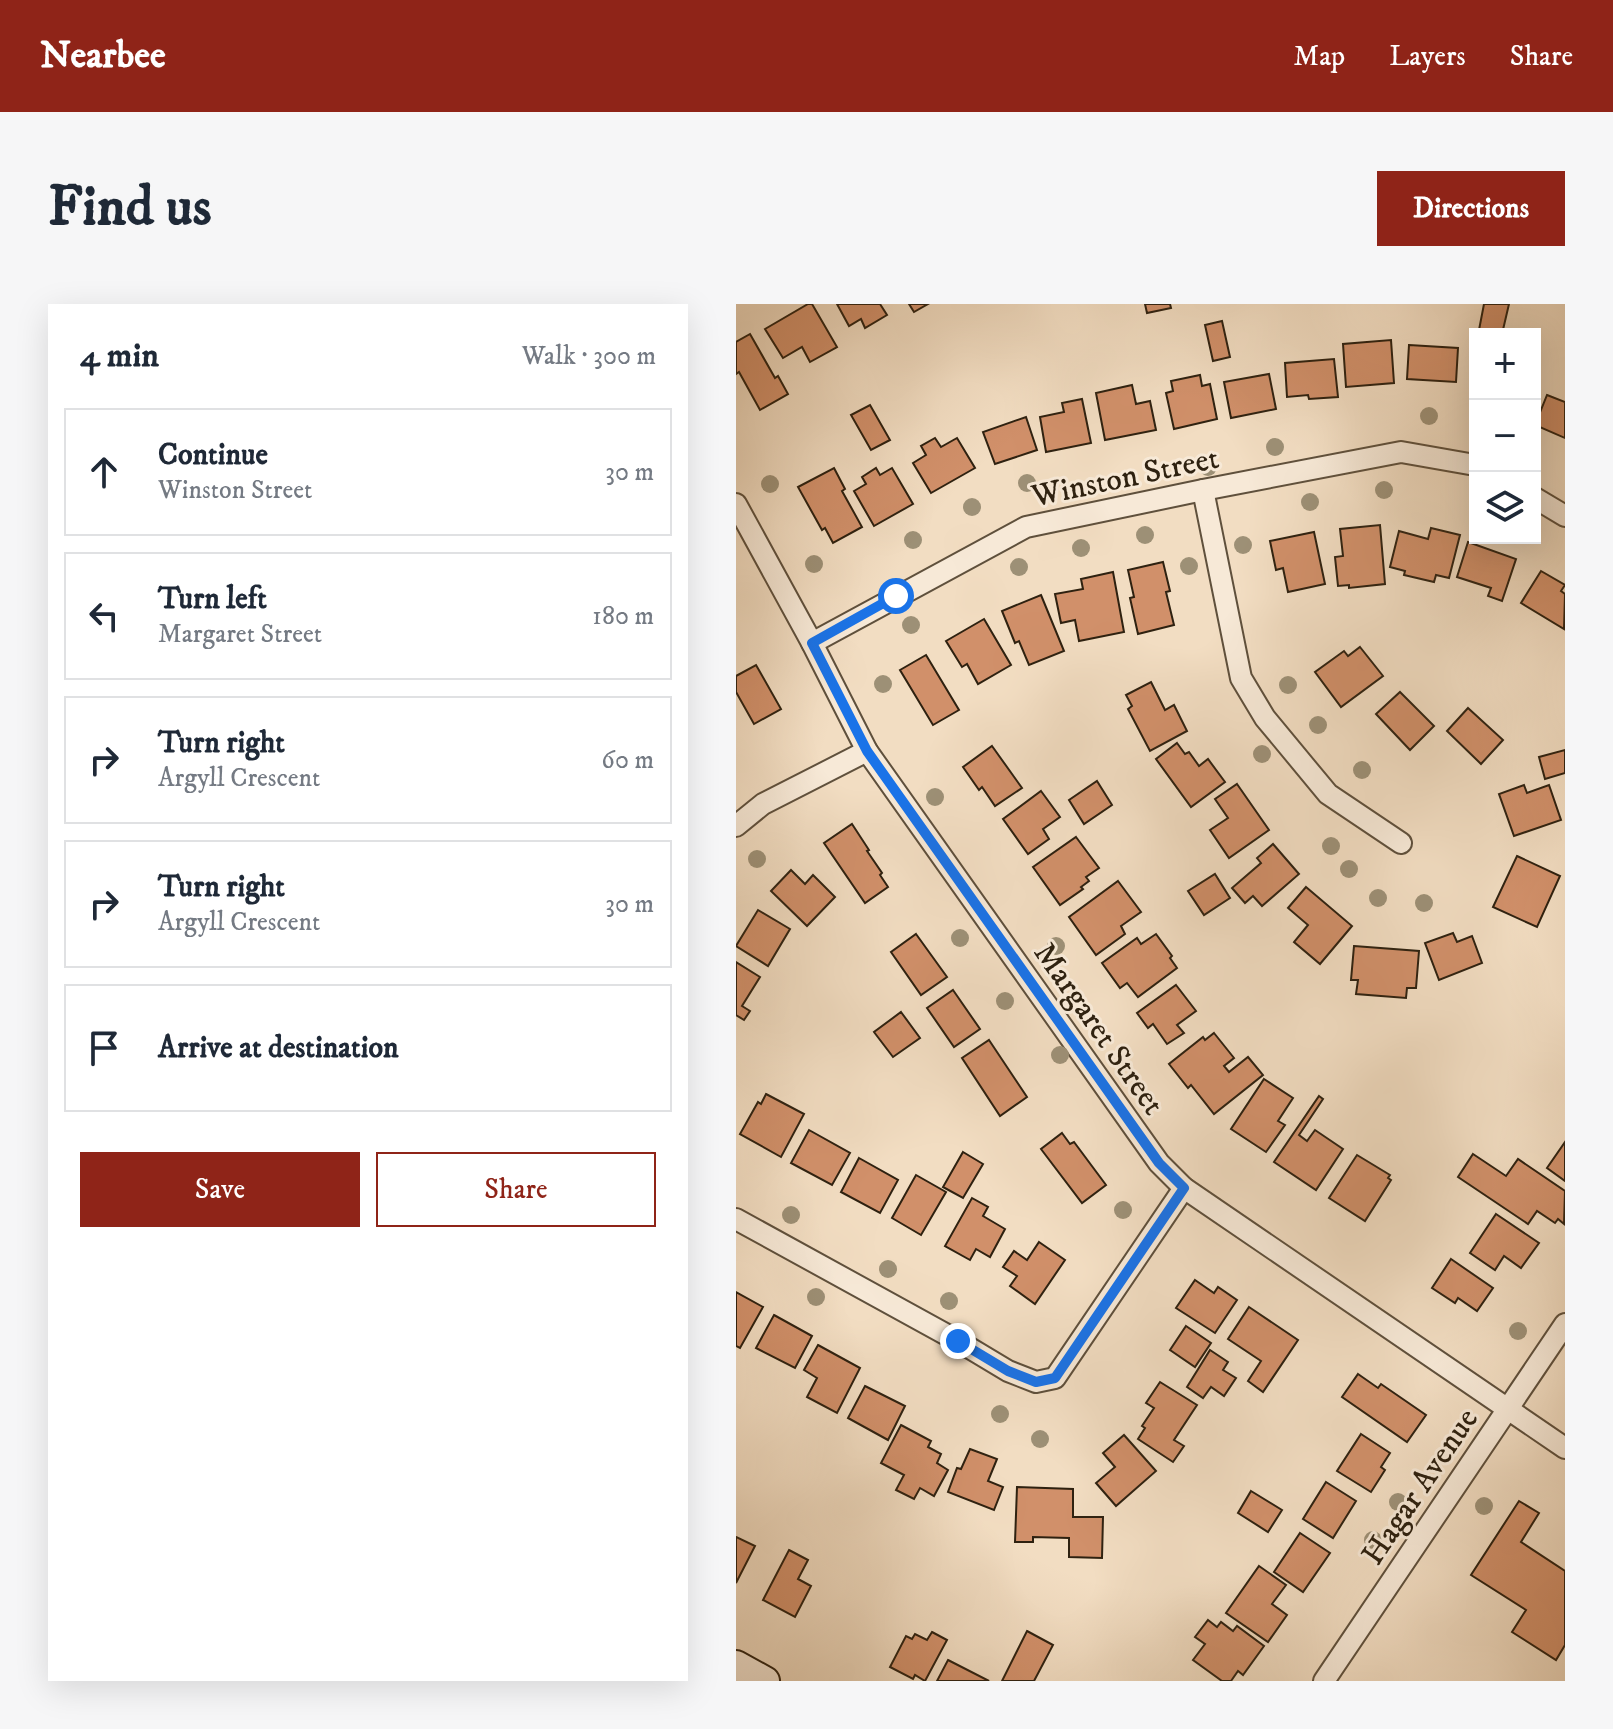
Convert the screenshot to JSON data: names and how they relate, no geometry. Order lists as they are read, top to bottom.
{
  "streets": {
    "street": ["Winston Street", "Margaret Street", "Hagar Avenue"]
  },
  "crossings": [
    ["Winston Street", "Margaret Street"],
    ["Margaret Street", "Hagar Avenue"]
  ],
  "page": {
    "header": "Nearbee",
    "nav": ["Map", "Layers", "Share"],
    "buttons": [
      "Directions",
      ["Save", "Share"]
    ],
    "title": "Find us",
    "heading": ["4 min", "Walk · 300 m"],
    "map_buttons": ["+", "−"],
    "list": [
      ["Continue", "Winston Street", "30 m"],
      ["Turn left", "Margaret Street", "180 m"],
      ["Turn right", "Argyll Crescent", "60 m"],
      ["Turn right", "Argyll Crescent", "30 m"],
      "Arrive at destination"
    ]
  }
}
